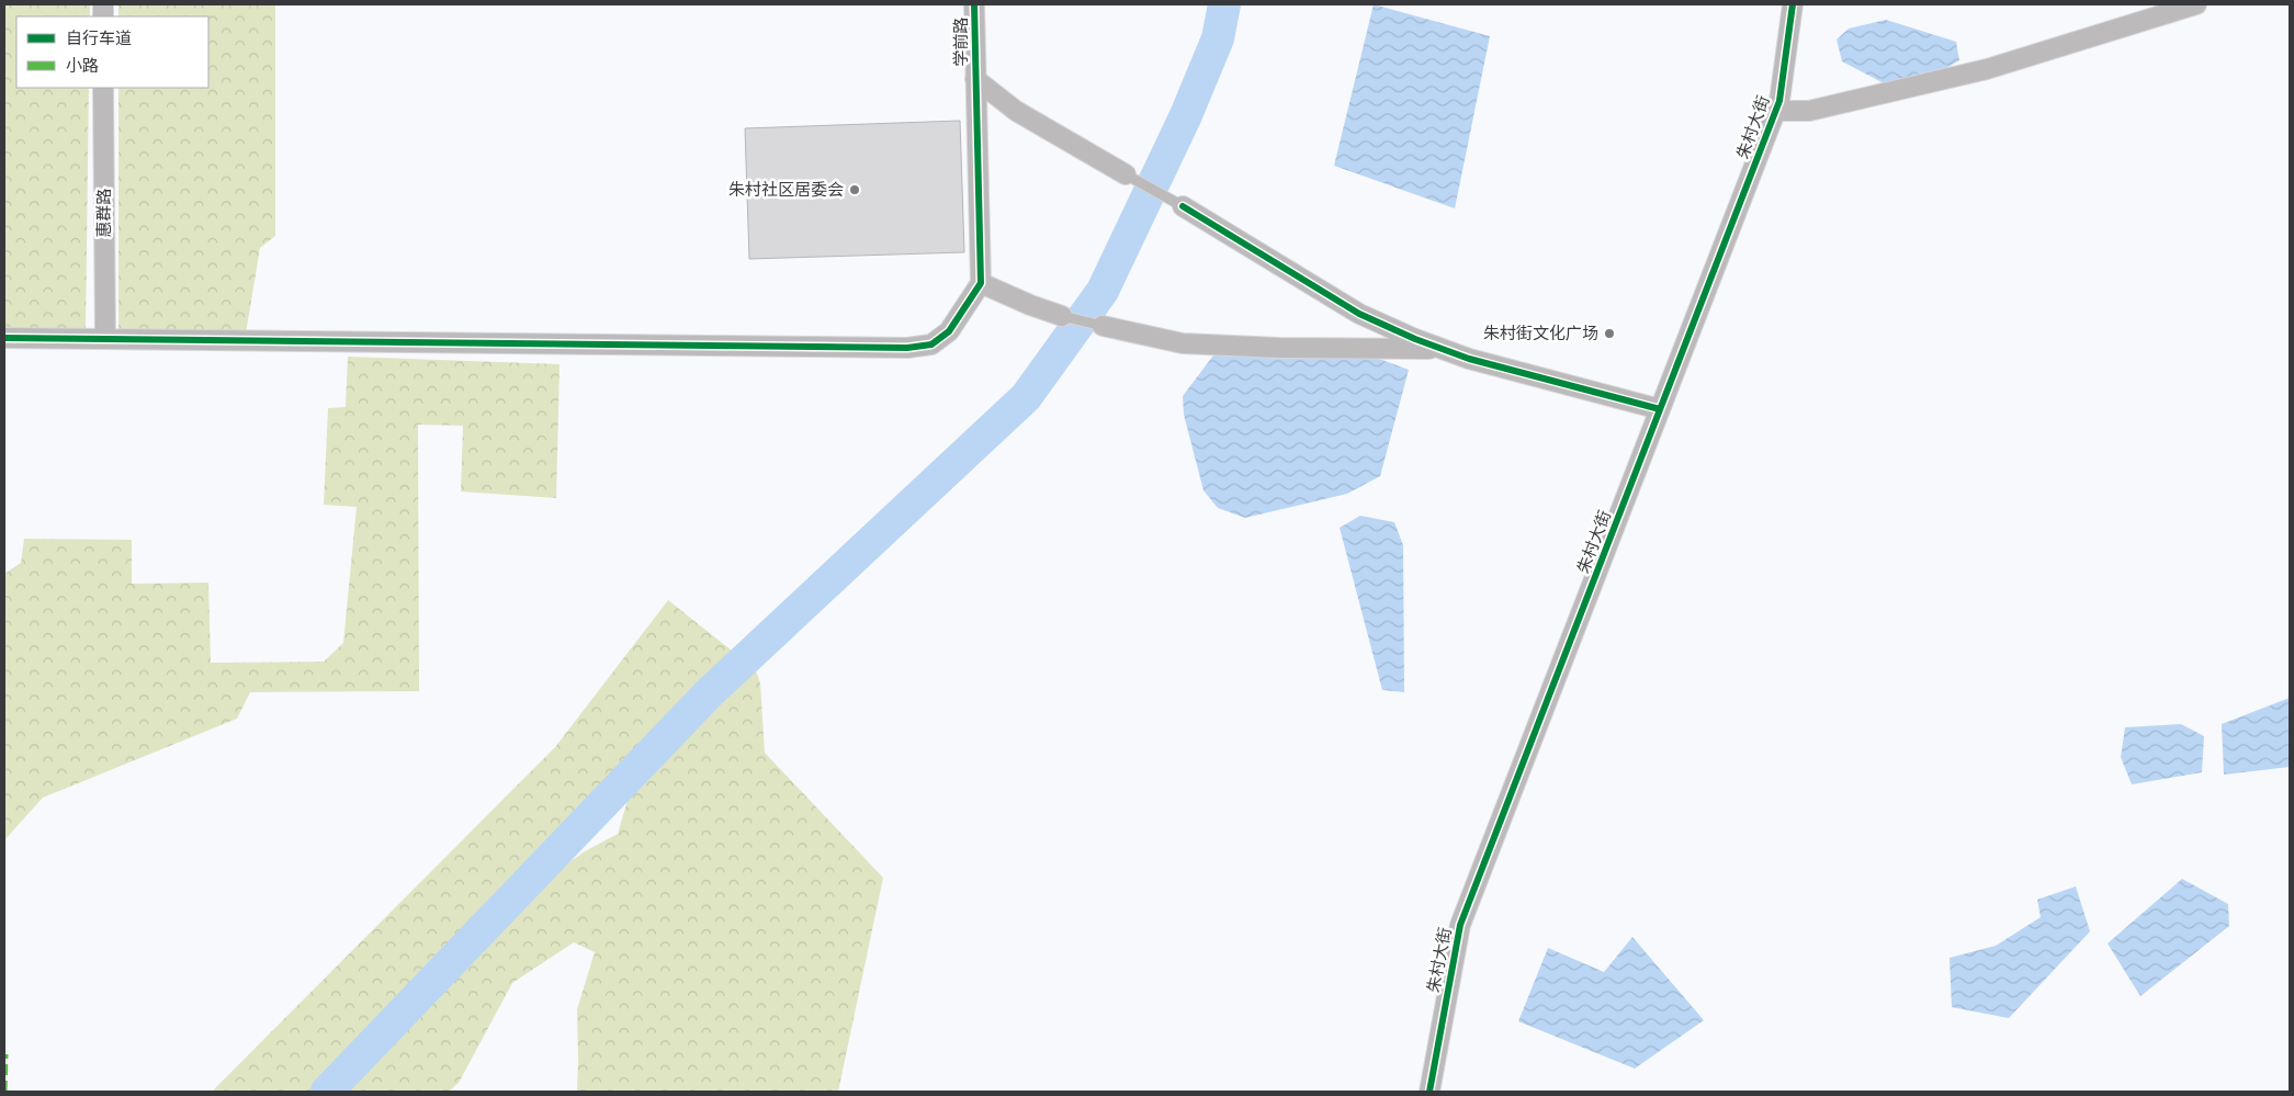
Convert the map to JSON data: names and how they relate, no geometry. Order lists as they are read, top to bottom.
{
  "streets": {
    "street": ["学前路", "朱村大街", "惠群路"]
  },
  "places": ["朱村社区居委会", "朱村街文化广场"],
  "legend": ["自行车道", "小路"]
}
